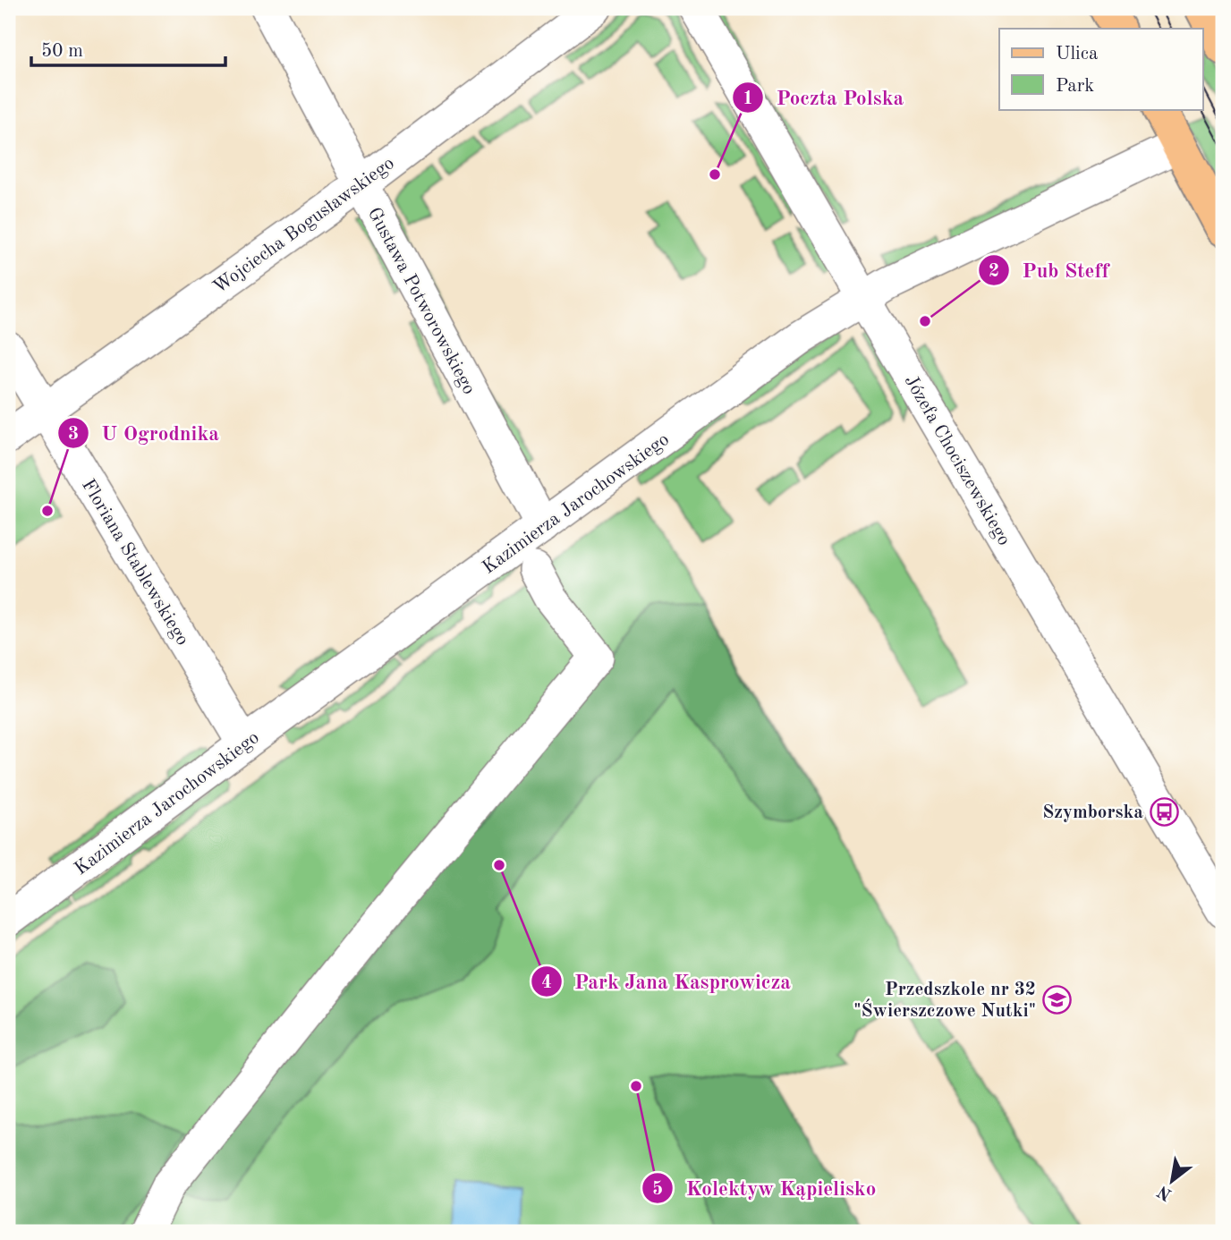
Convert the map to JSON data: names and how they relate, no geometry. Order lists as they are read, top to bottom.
{
  "streets": {
    "street": [
      "Wojciecha Bogusławskiego",
      "Gustawa Potworowskiego",
      "Józefa Chociszewskiego",
      "Kazimierza Jarochowskiego",
      "Floriana Stablewskiego"
    ]
  },
  "crossings": [
    ["Wojciecha Bogusławskiego", "Gustawa Potworowskiego"],
    ["Wojciecha Bogusławskiego", "Floriana Stablewskiego"],
    ["Gustawa Potworowskiego", "Kazimierza Jarochowskiego"],
    ["Józefa Chociszewskiego", "Kazimierza Jarochowskiego"],
    ["Kazimierza Jarochowskiego", "Floriana Stablewskiego"]
  ],
  "places": {
    "other": [
      "Poczta Polska",
      "Pub Steff",
      "U Ogrodnika",
      "Park Jana Kasprowicza",
      "Kolektyw Kąpielisko"
    ],
    "bus stop": ["Szymborska"],
    "school or university": ["Przedszkole nr 32 \"Świerszczowe Nutki\""]
  },
  "legend": ["Ulica", "Park"],
  "scale_bar": "50 m",
  "north": "bottom left"
}
